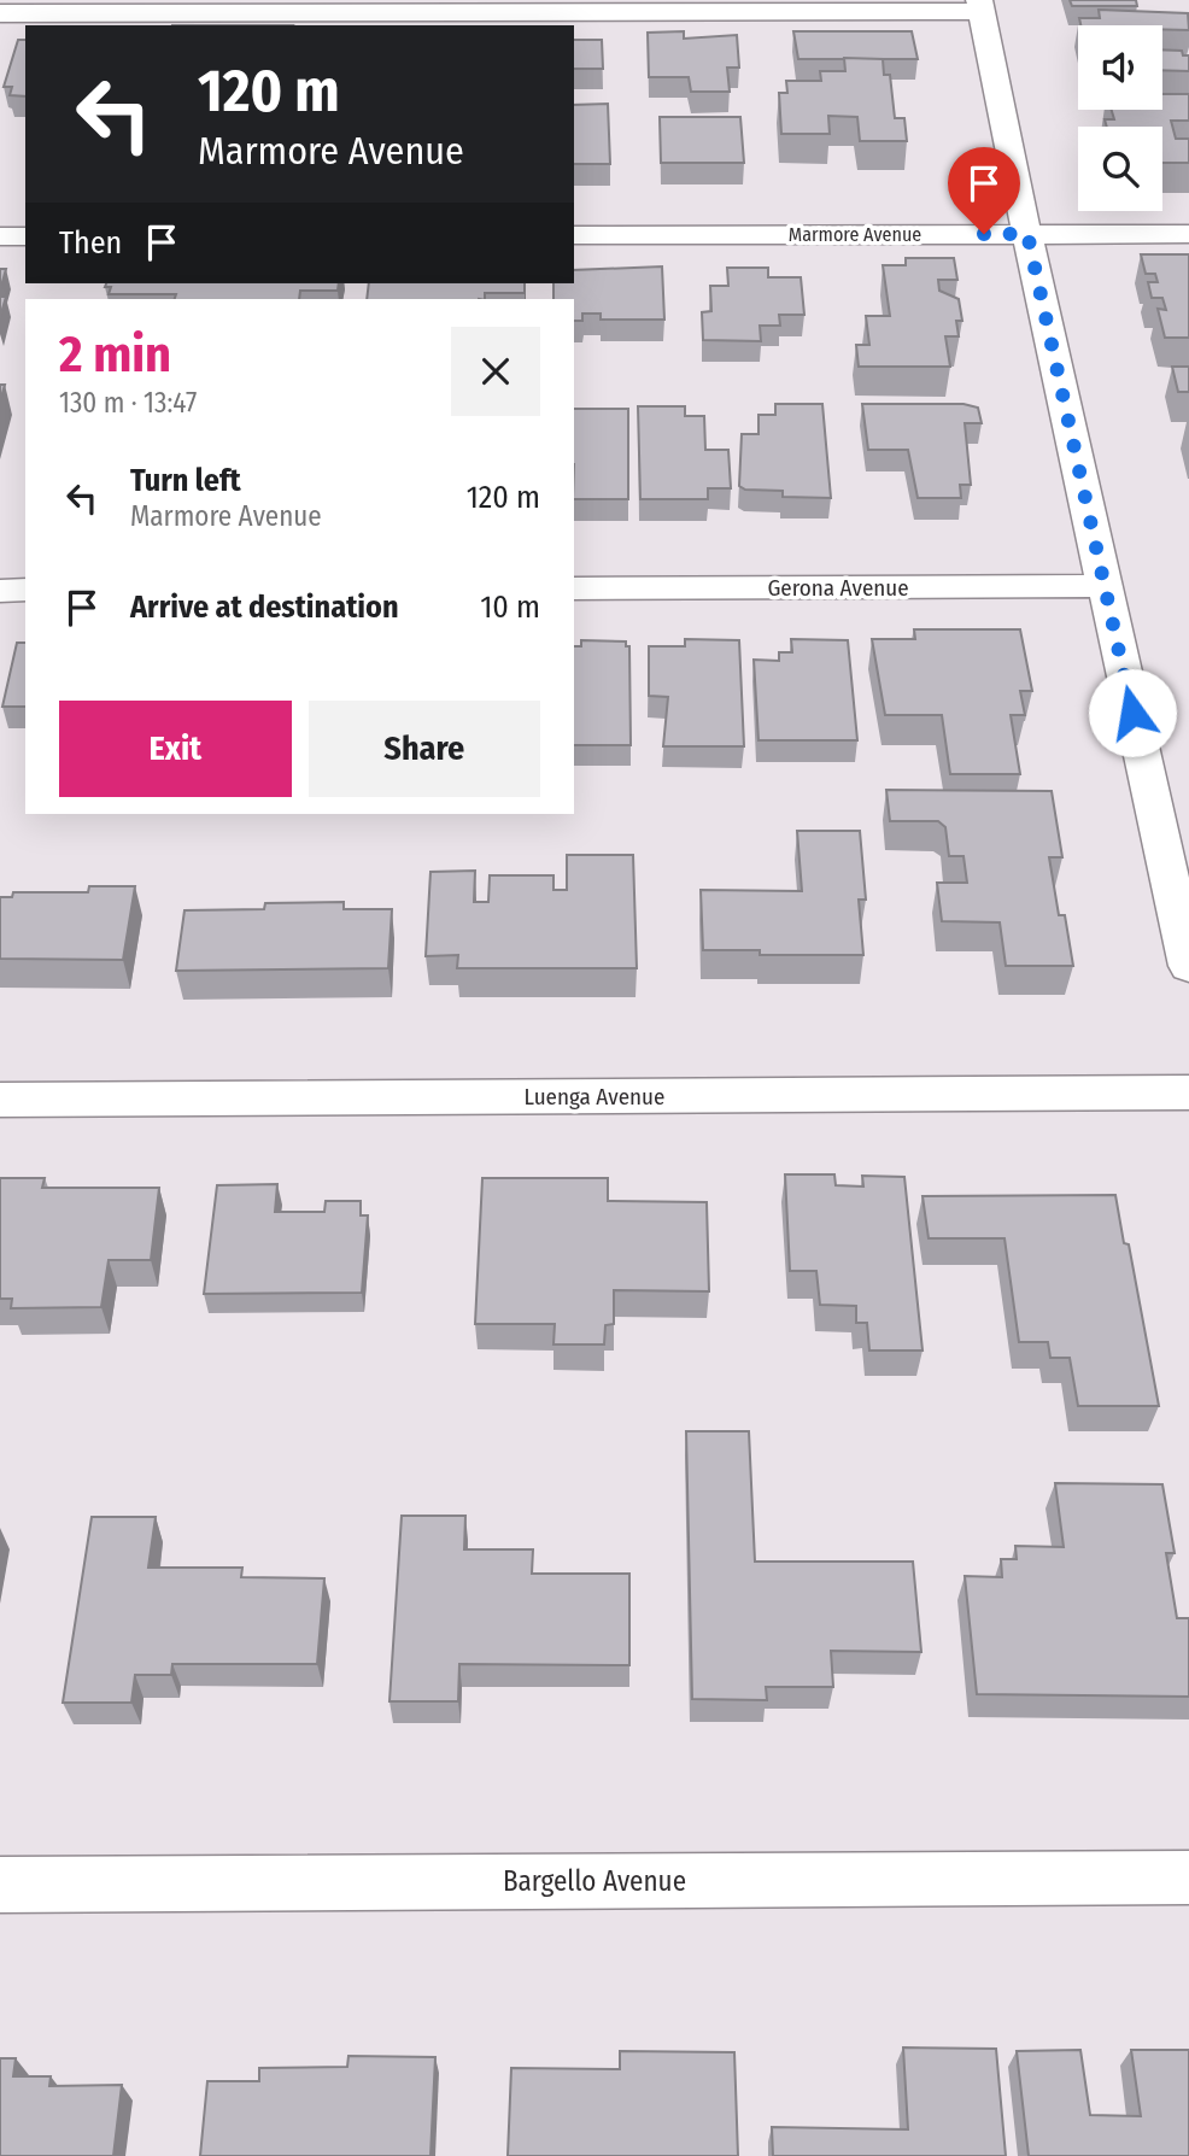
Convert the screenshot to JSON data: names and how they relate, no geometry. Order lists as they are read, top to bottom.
{
  "streets": {
    "street": [
      "Marmore Avenue",
      "Gerona Avenue",
      "Luenga Avenue",
      "Bargello Avenue"
    ]
  },
  "page": {
    "turn": ["120 m", "Marmore Avenue"],
    "then": "Then",
    "heading": ["2 min", "130 m · 13:47"],
    "list": [
      {
        "name": "Turn left",
        "note": "Marmore Avenue",
        "value": "120 m"
      },
      {
        "name": "Arrive at destination",
        "value": "10 m"
      }
    ],
    "buttons": ["Exit", "Share"]
  }
}
